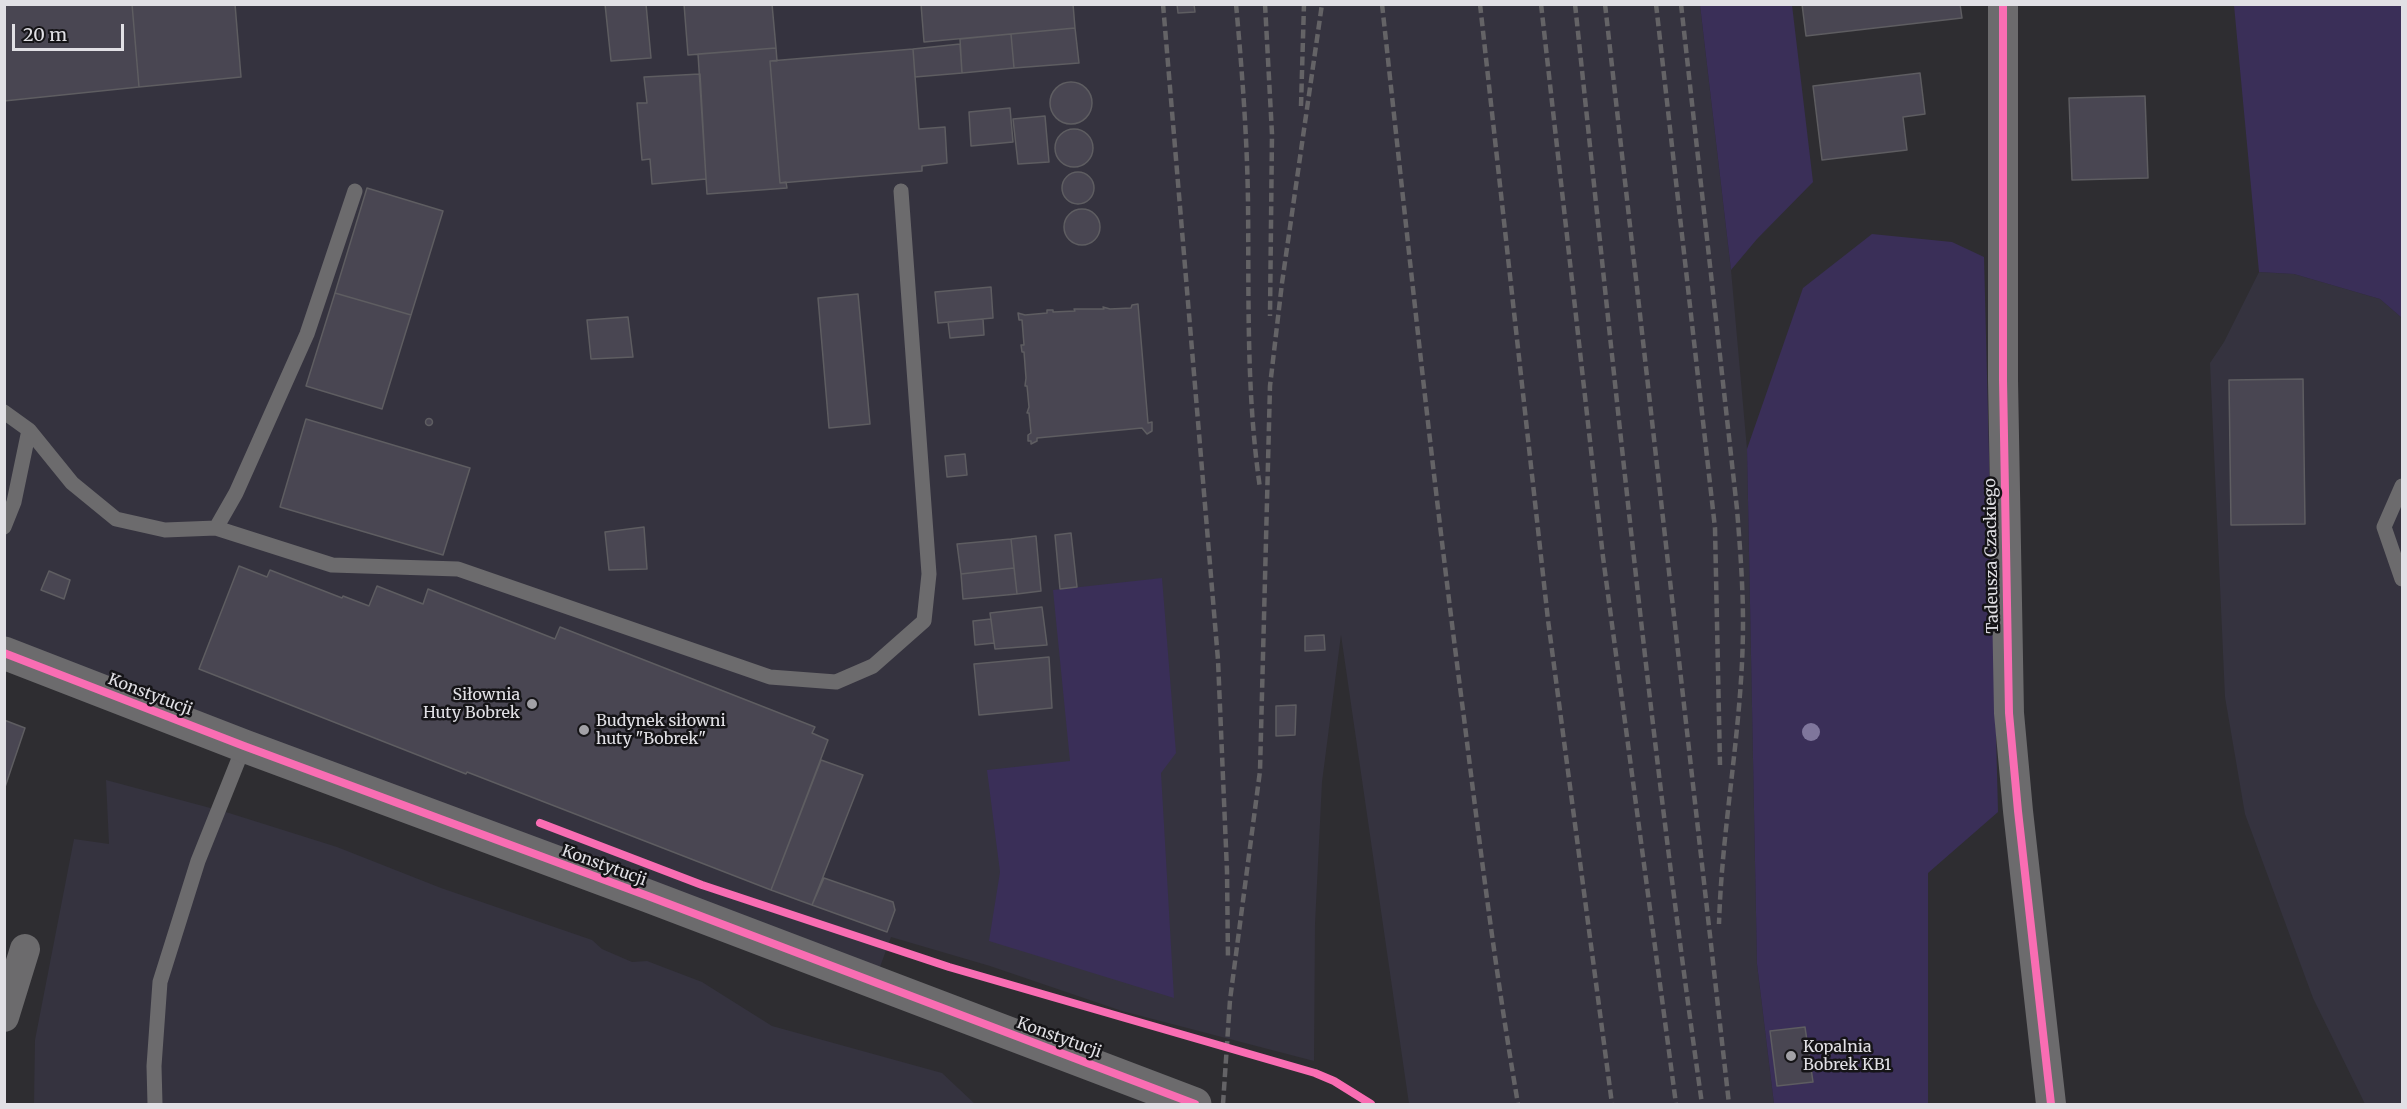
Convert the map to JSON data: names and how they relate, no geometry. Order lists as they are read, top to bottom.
{
  "streets": {
    "street": ["Tadeusza Czackiego", "Konstytucji"]
  },
  "places": ["Siłownia Huty Bobrek", "Budynek siłowni huty \"Bobrek\"", "Kopalnia Bobrek KB1"],
  "scale_bar": "20 m"
}
